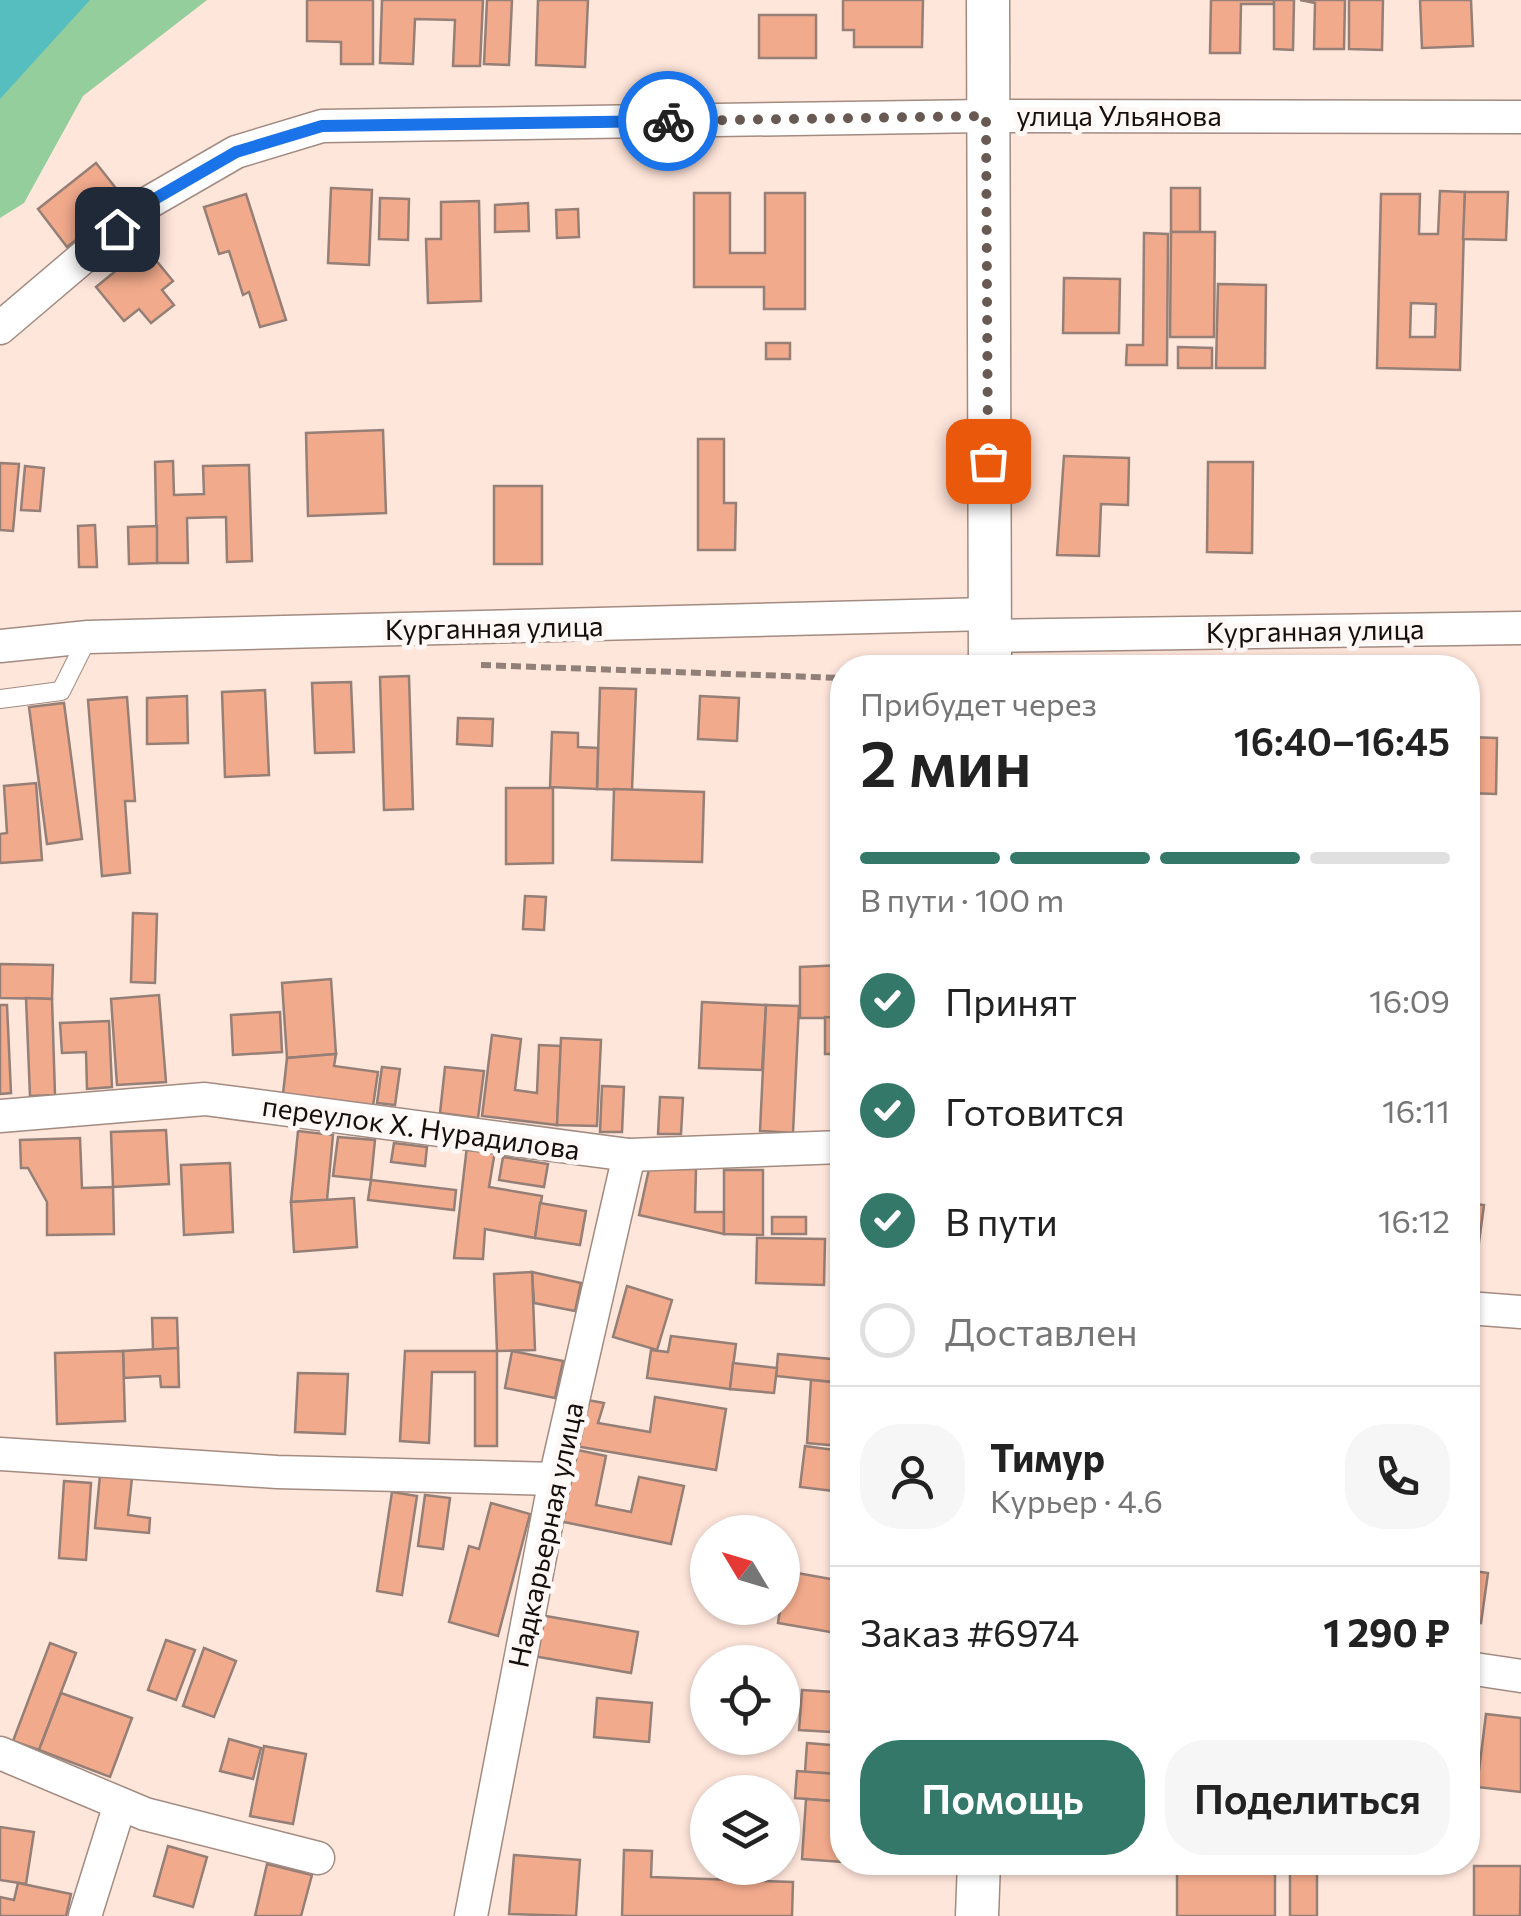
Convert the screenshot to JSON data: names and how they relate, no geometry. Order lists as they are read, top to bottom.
{
  "streets": {
    "street": [
      "улица Ульянова",
      "Курганная улица",
      "переулок Х. Нурадилова",
      "Надкарьерная улица"
    ]
  },
  "crossings": [
    ["переулок Х. Нурадилова", "Надкарьерная улица"]
  ],
  "north": "top left",
  "page": {
    "heading": ["2 мин", "Прибудет через", "16:40–16:45"],
    "panel": [
      "Тимур",
      "Курьер · 4.6",
      "Заказ #6974",
      "1 290 ₽"
    ],
    "bar": "В пути · 100 m",
    "list": [
      ["Принят", "16:09"],
      ["Готовится", "16:11"],
      ["В пути", "16:12"],
      "Доставлен"
    ],
    "buttons": ["Помощь", "Поделиться"]
  }
}
